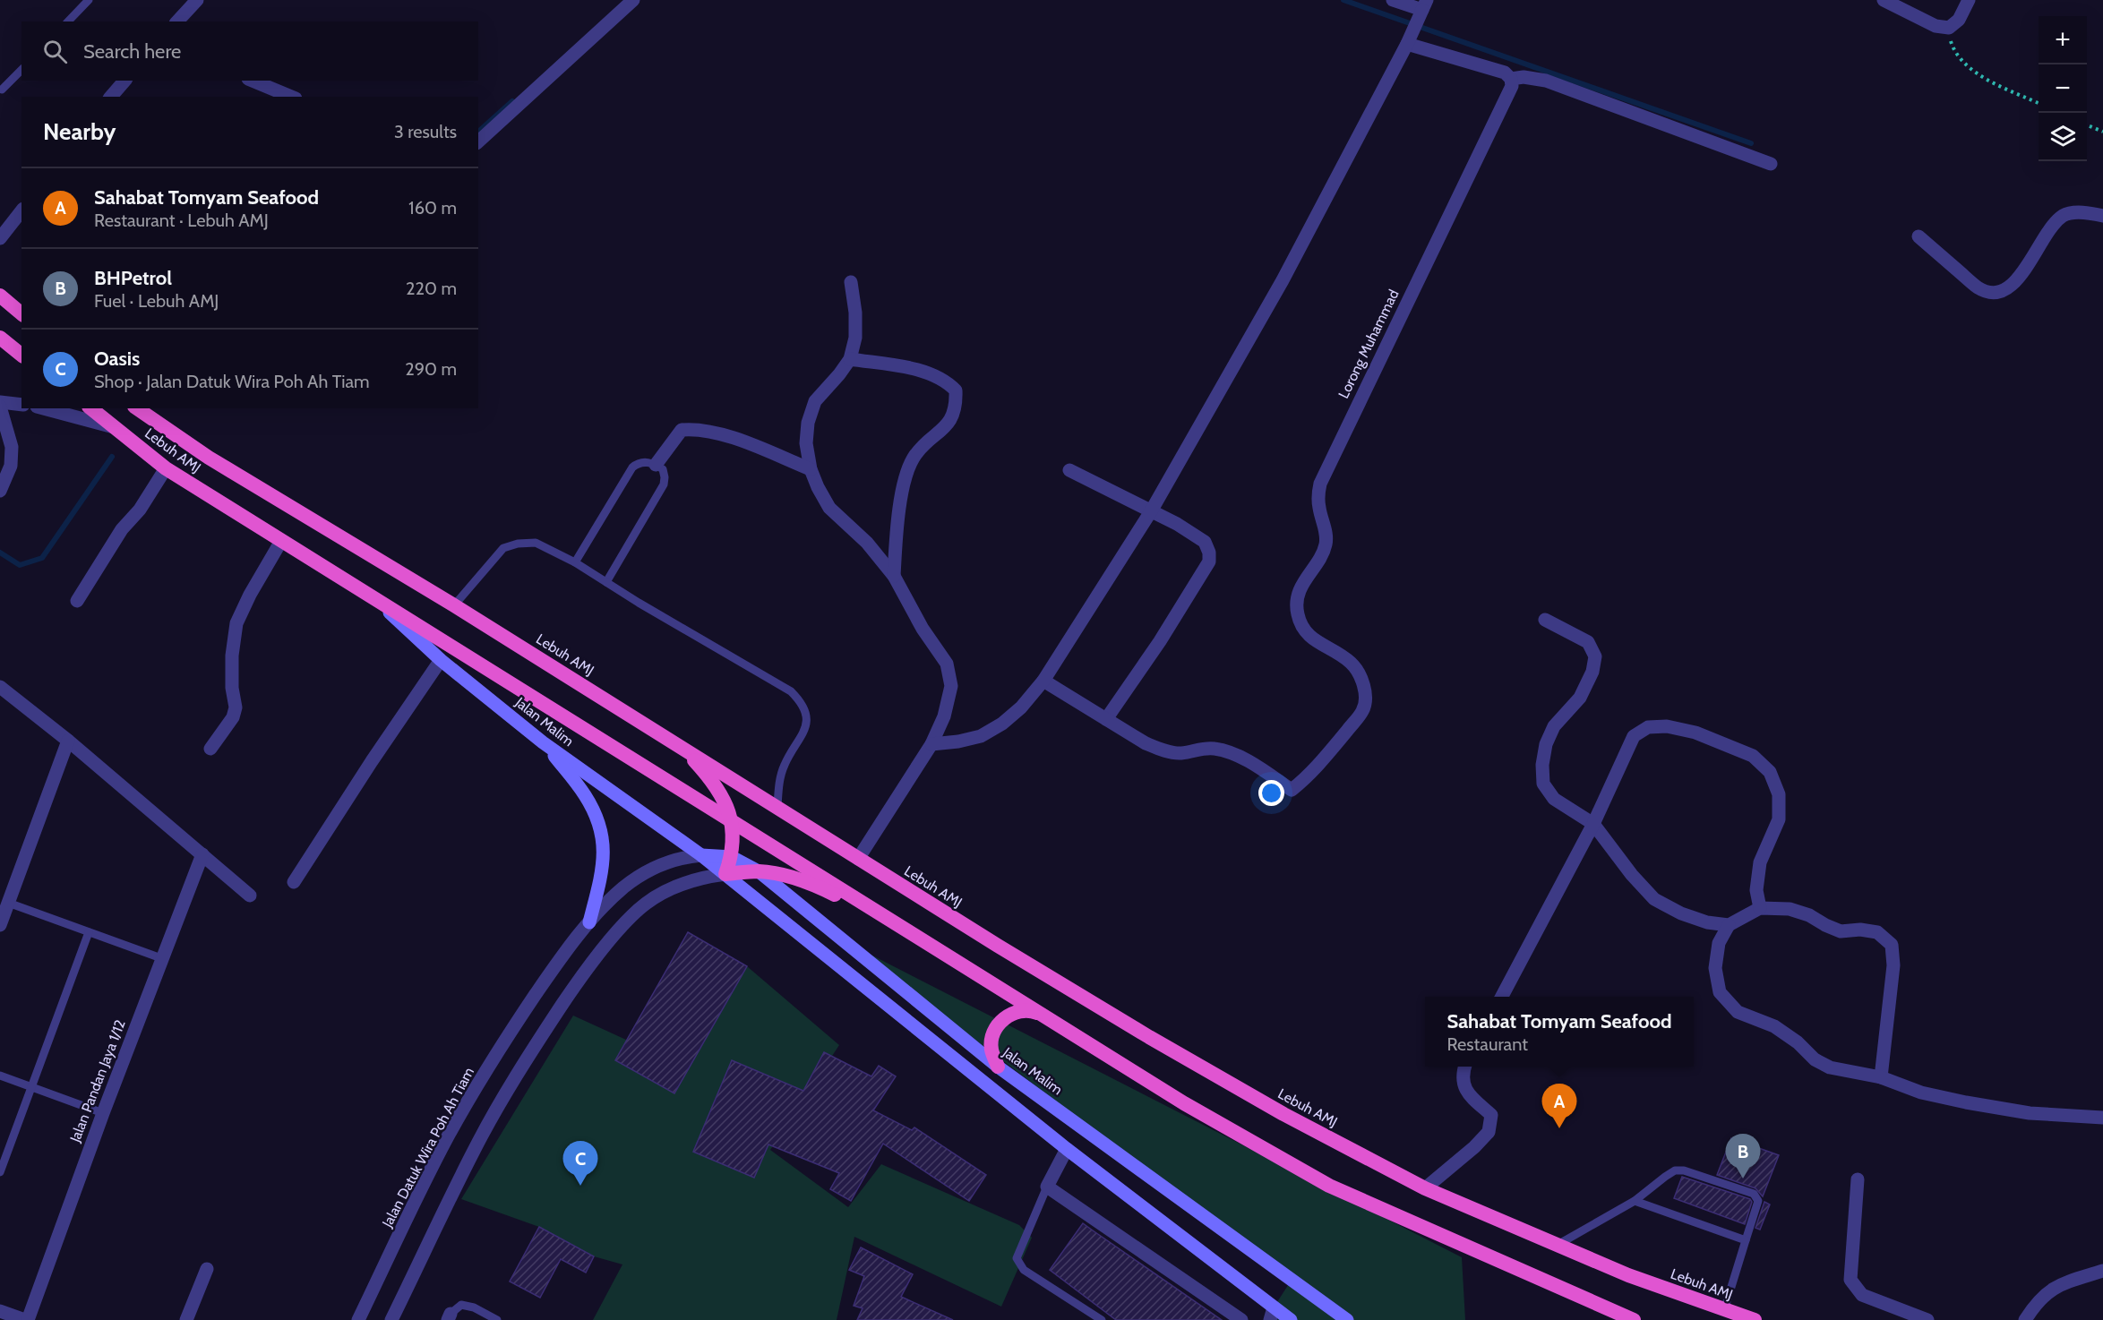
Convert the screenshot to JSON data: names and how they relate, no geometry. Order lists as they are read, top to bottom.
{
  "streets": {
    "highway": ["Lebuh AMJ"],
    "main road": ["Jalan Malim"],
    "street": ["Lorong Muhammad", "Jalan Pandan Jaya 1/12", "Jalan Datuk Wira Poh Ah Tiam"]
  },
  "crossings": [
    ["Lebuh AMJ", "Jalan Malim"],
    ["Jalan Malim", "Jalan Datuk Wira Poh Ah Tiam"]
  ],
  "page": {
    "map_buttons": ["+", "−"],
    "search": "Search here",
    "heading": ["Nearby", "3 results"],
    "list": [
      {
        "mark": "A",
        "name": "Sahabat Tomyam Seafood",
        "note": "Restaurant · Lebuh AMJ",
        "value": "160 m"
      },
      {
        "mark": "B",
        "name": "BHPetrol",
        "note": "Fuel · Lebuh AMJ",
        "value": "220 m"
      },
      {
        "mark": "C",
        "name": "Oasis",
        "note": "Shop · Jalan Datuk Wira Poh Ah Tiam",
        "value": "290 m"
      }
    ],
    "popup": ["Sahabat Tomyam Seafood", "Restaurant"],
    "pins": ["A", "B", "C"]
  }
}
